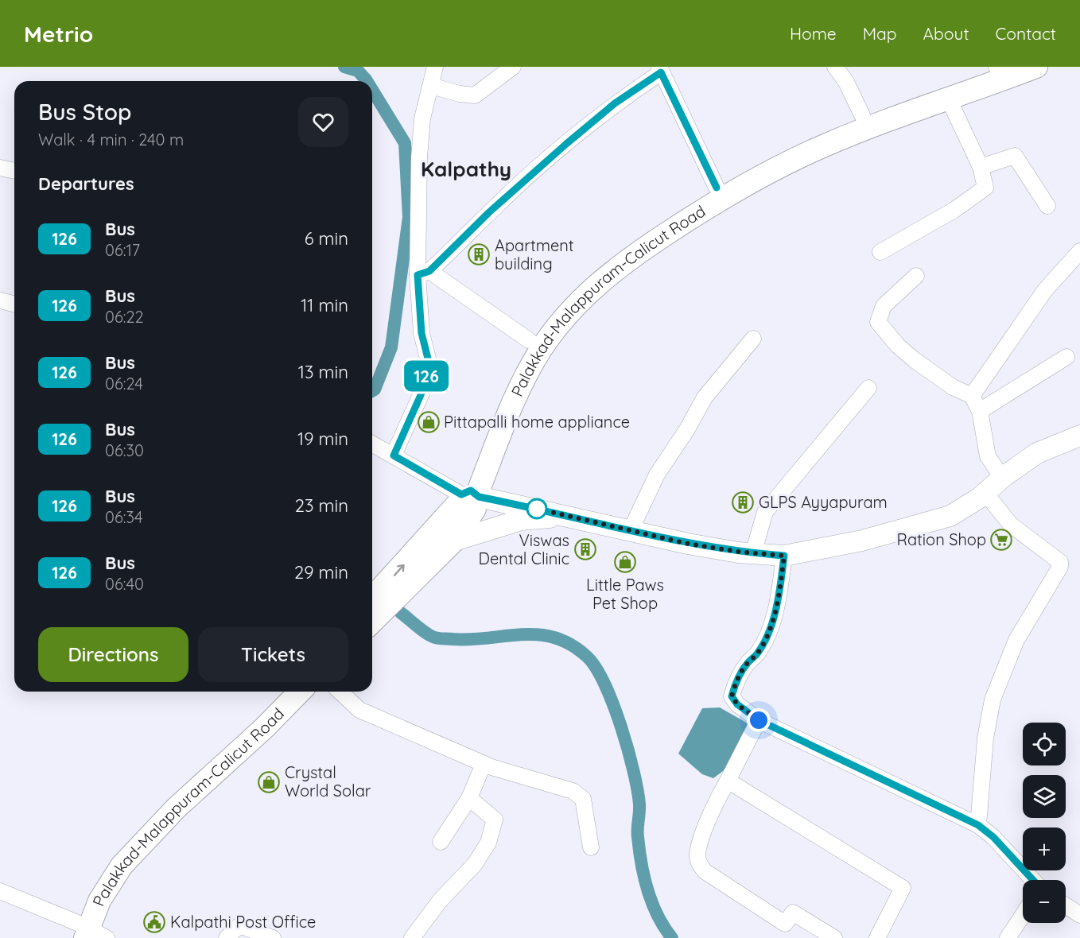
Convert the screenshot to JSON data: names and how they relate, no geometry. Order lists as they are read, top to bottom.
{
  "streets": {
    "highway": ["Palakkad-Malappuram-Calicut Road"]
  },
  "districts": ["Kalpathy"],
  "places": {
    "building": ["Apartment building", "GLPS Ayyapuram", "Viswas Dental Clinic"],
    "shop": ["Pittapalli home appliance", "Little Paws Pet Shop", "Crystal World Solar"],
    "supermarket": ["Ration Shop"],
    "public building": ["Kalpathi Post Office"]
  },
  "lines": ["bus line 126"],
  "page": {
    "header": "Metrio",
    "nav": [
      "Home",
      "Map",
      "About",
      "Contact"
    ],
    "on_map": "126",
    "heading": [
      ["Bus Stop", "Walk · 4 min · 240 m"],
      "Departures"
    ],
    "list": [
      {
        "mark": "126",
        "name": "Bus",
        "note": "06:17",
        "value": "6 min"
      },
      {
        "mark": "126",
        "name": "Bus",
        "note": "06:22",
        "value": "11 min"
      },
      {
        "mark": "126",
        "name": "Bus",
        "note": "06:24",
        "value": "13 min"
      },
      {
        "mark": "126",
        "name": "Bus",
        "note": "06:30",
        "value": "19 min"
      },
      {
        "mark": "126",
        "name": "Bus",
        "note": "06:34",
        "value": "23 min"
      },
      {
        "mark": "126",
        "name": "Bus",
        "note": "06:40",
        "value": "29 min"
      }
    ],
    "buttons": ["Directions", "Tickets"],
    "map_buttons": ["+", "−"]
  }
}
